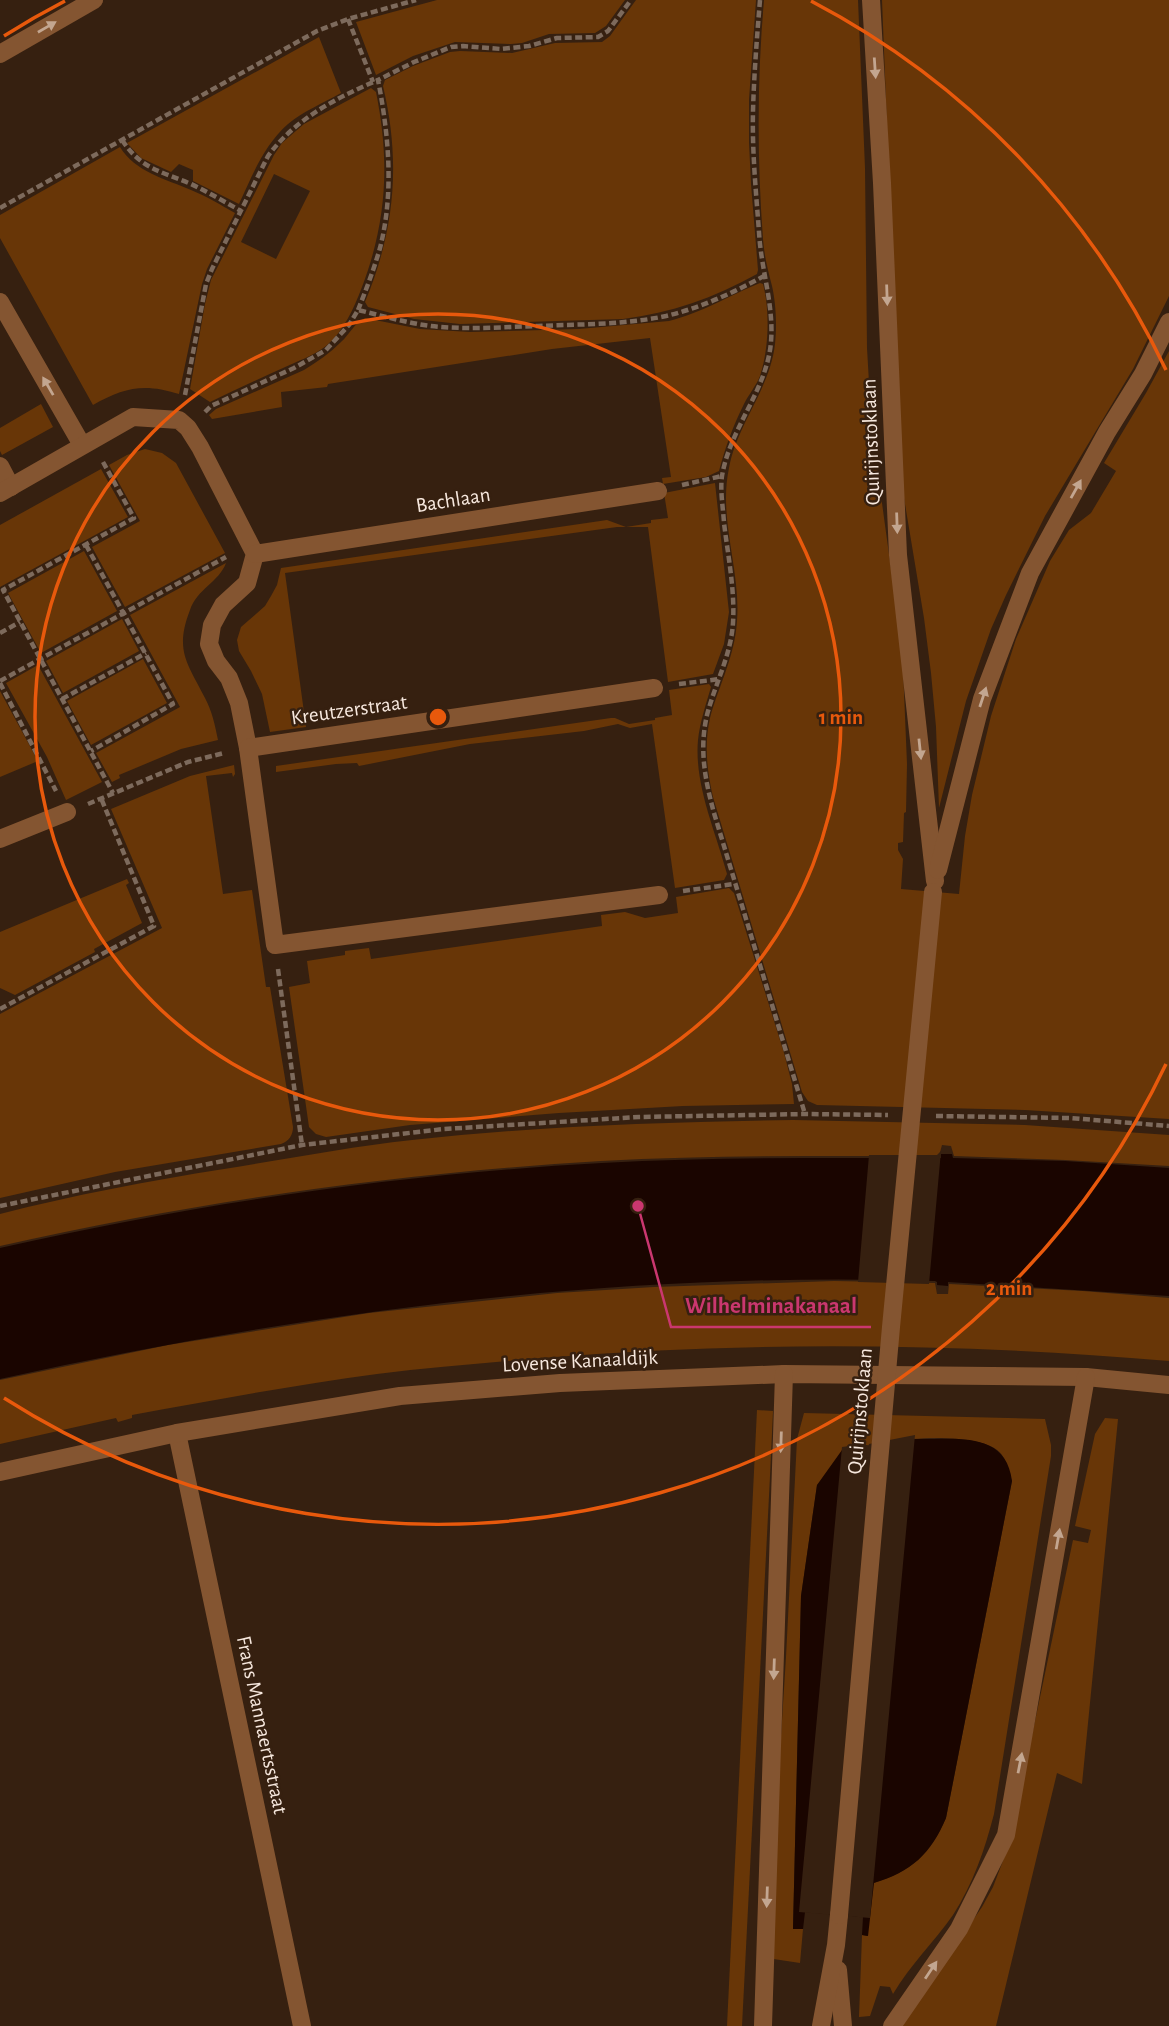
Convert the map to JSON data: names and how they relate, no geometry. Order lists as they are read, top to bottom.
{
  "streets": {
    "street": [
      "Quirijnstoklaan",
      "Bachlaan",
      "Kreutzerstraat",
      "Lovense Kanaaldijk",
      "Frans Mannaertsstraat"
    ]
  },
  "crossings": [
    ["Lovense Kanaaldijk", "Frans Mannaertsstraat"]
  ],
  "places": ["Wilhelminakanaal"],
  "rings": ["1 min", "2 min"]
}
